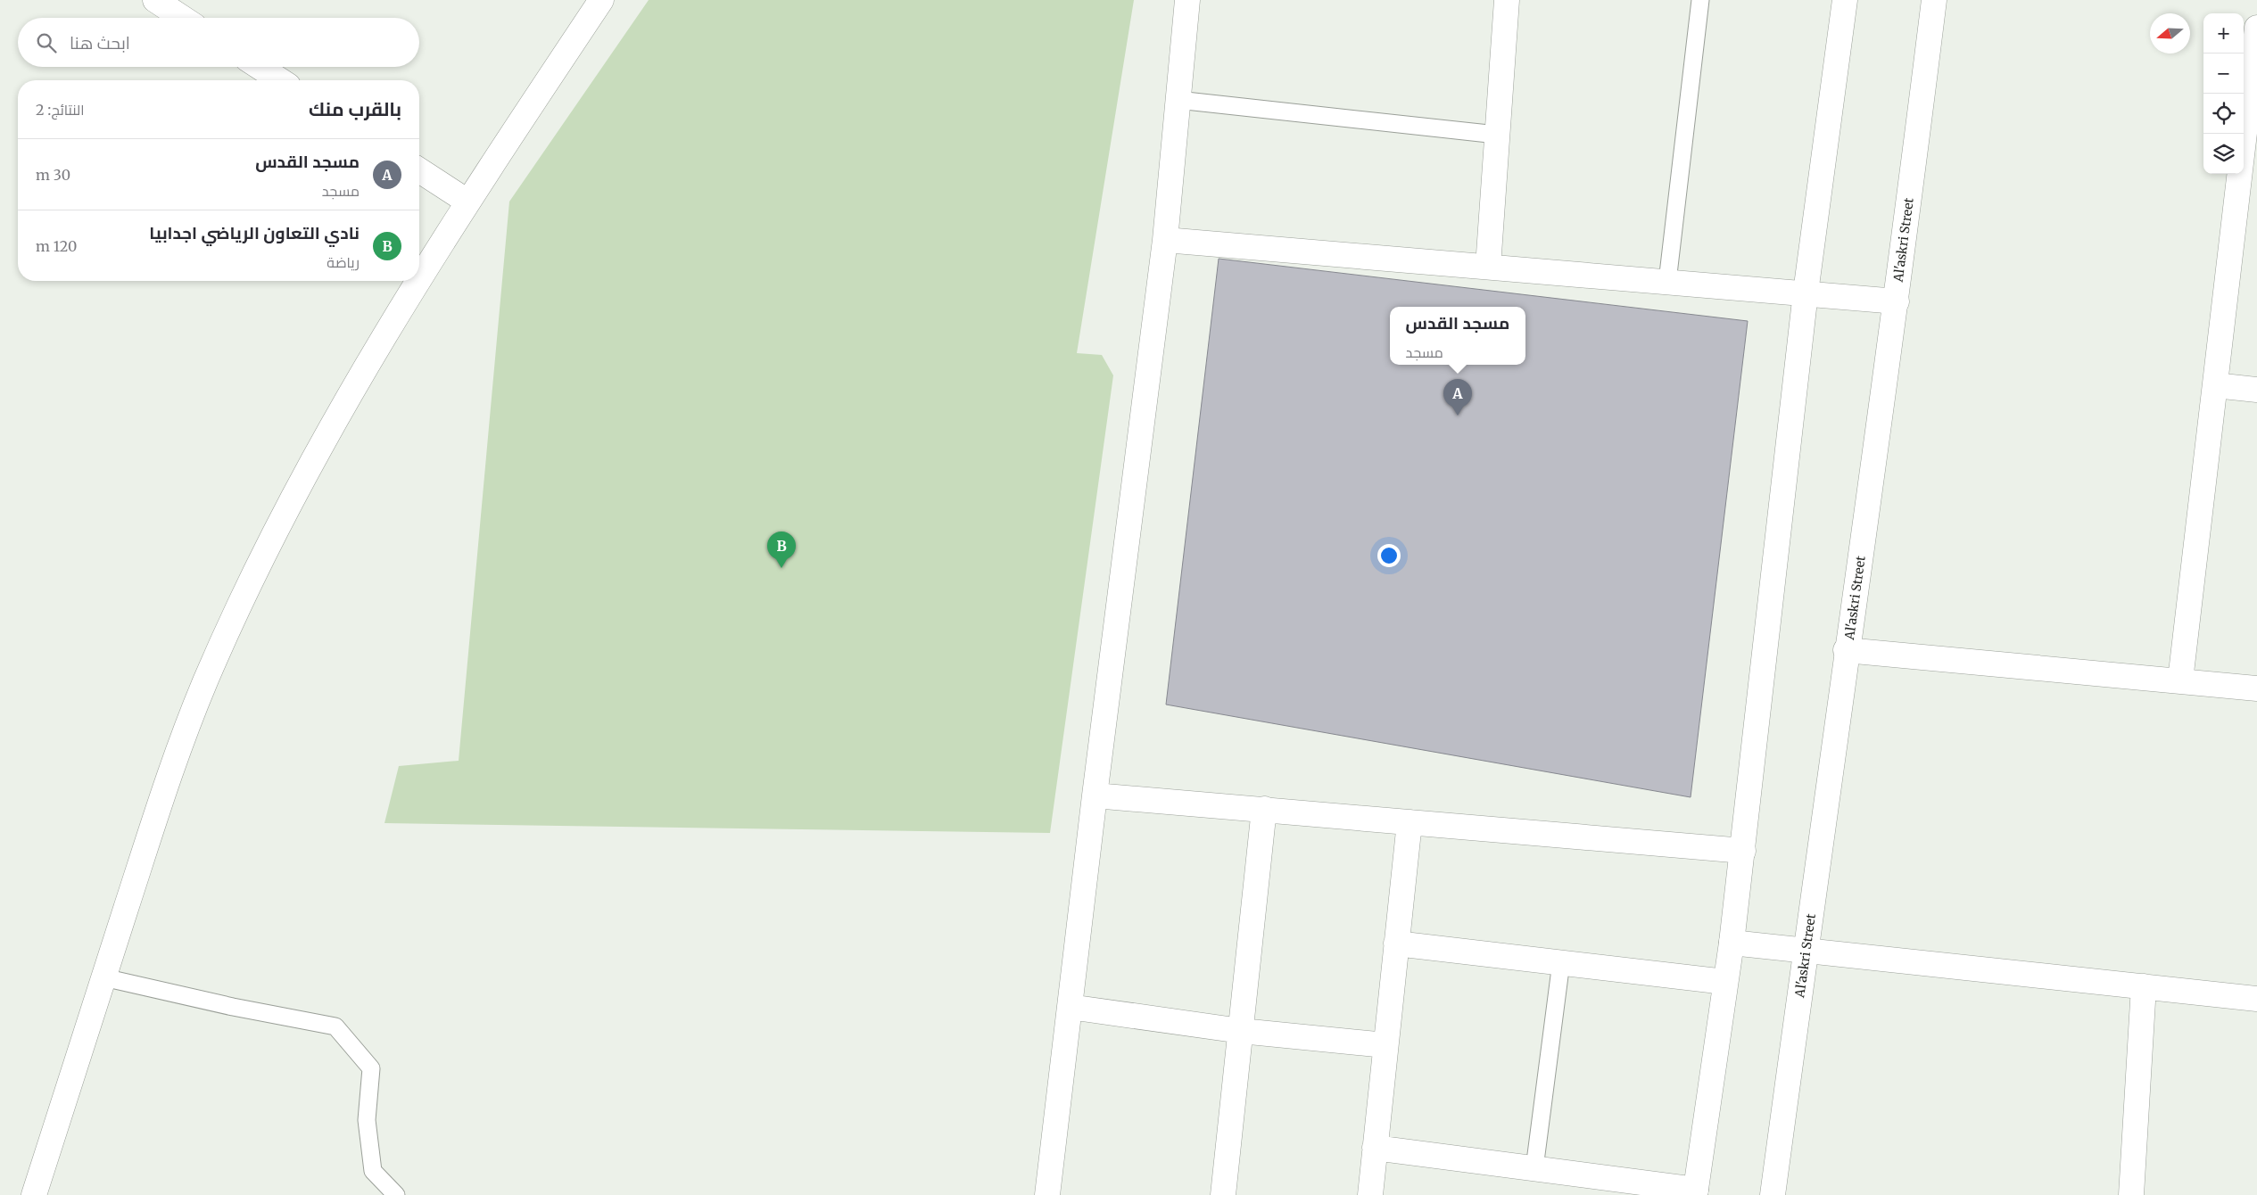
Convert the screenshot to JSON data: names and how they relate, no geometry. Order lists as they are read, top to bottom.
{
  "streets": {
    "street": ["Al'askri Street"]
  },
  "north": "left",
  "page": {
    "map_buttons": ["+", "−"],
    "search": "ابحث هنا",
    "heading": ["بالقرب منك", "النتائج: 2"],
    "list": [
      {
        "mark": "A",
        "name": "مسجد القدس",
        "note": "مسجد",
        "value": "30 m"
      },
      {
        "mark": "B",
        "name": "نادي التعاون الرياضي اجدابيا",
        "note": "رياضة",
        "value": "120 m"
      }
    ],
    "popup": ["مسجد القدس", "مسجد"],
    "pins": ["A", "B"]
  }
}
